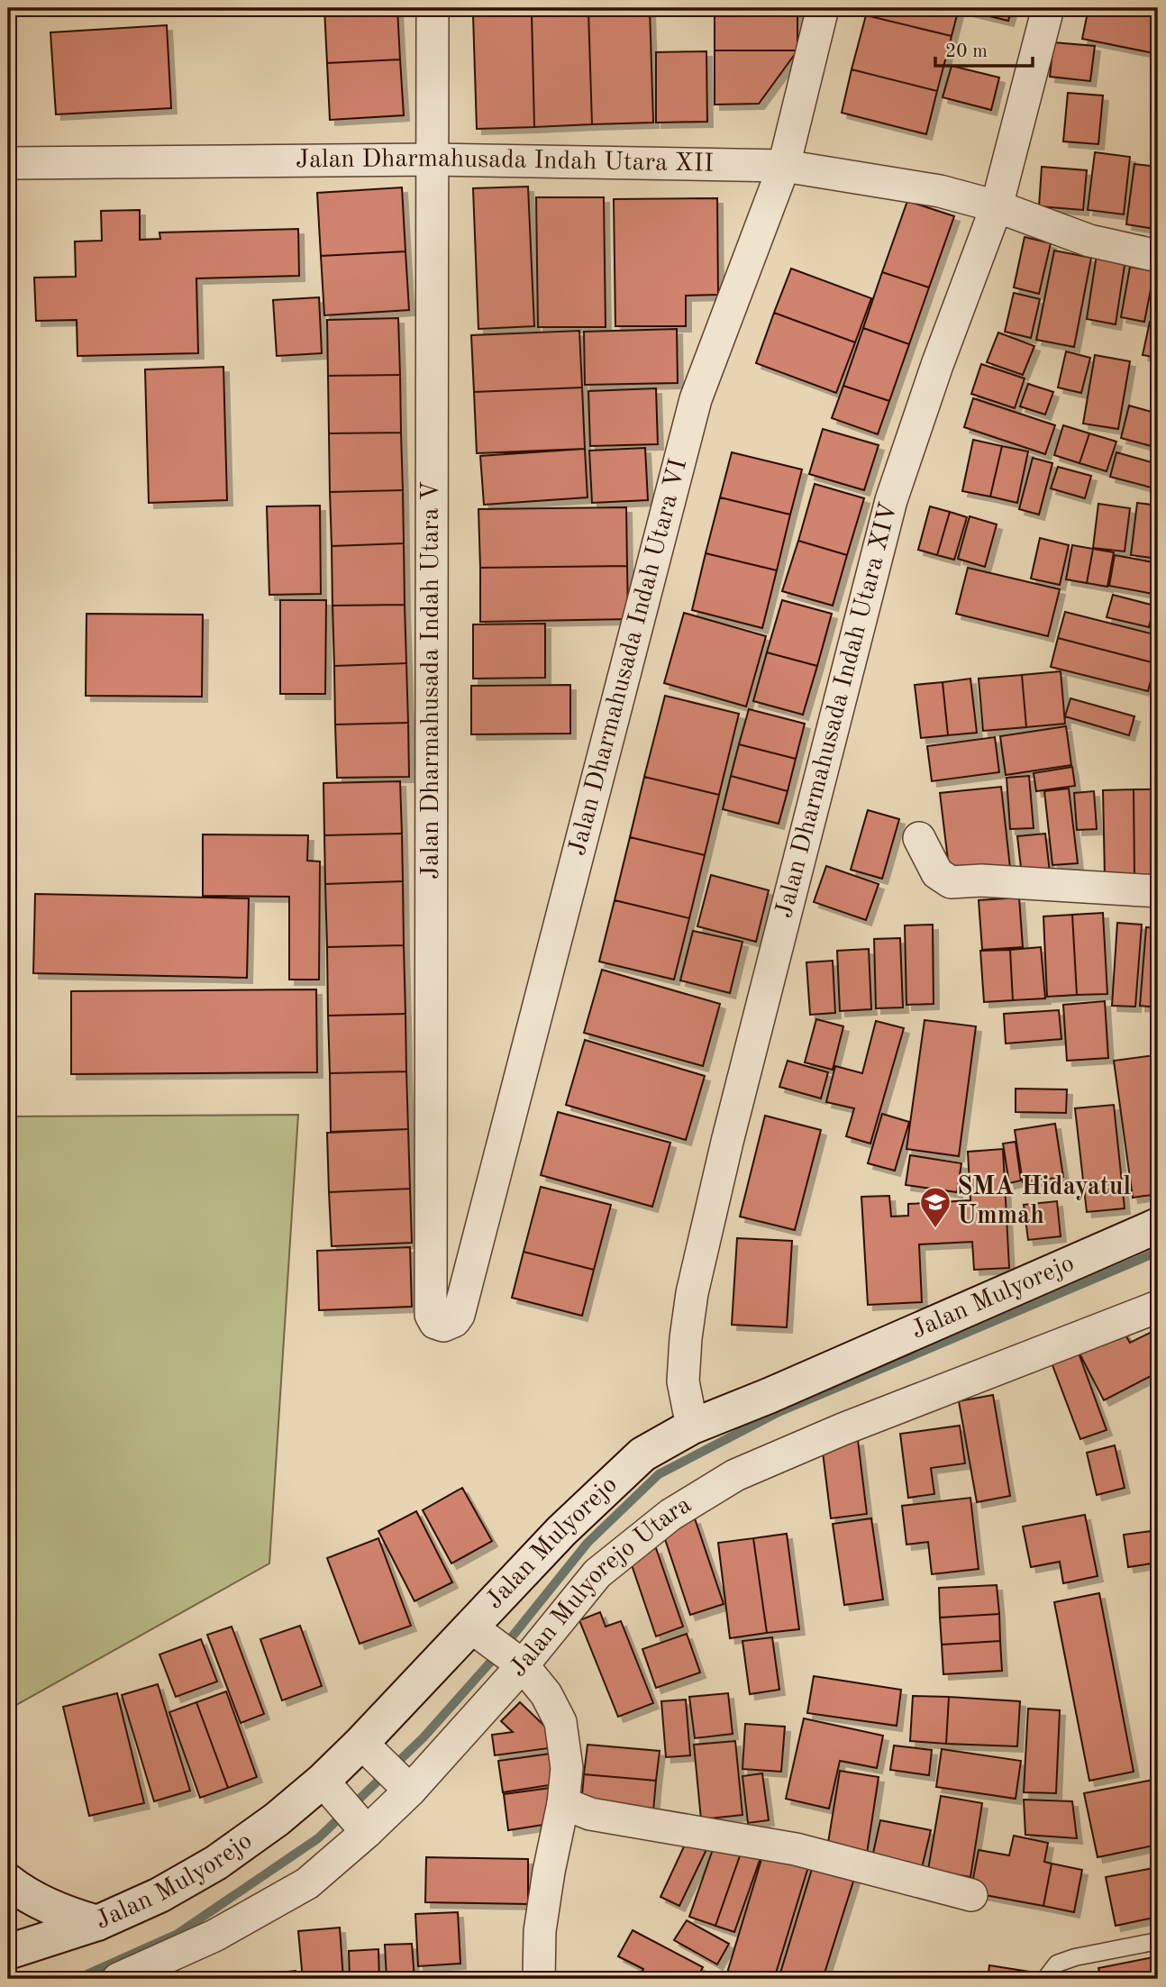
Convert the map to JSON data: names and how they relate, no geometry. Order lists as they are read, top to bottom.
{
  "streets": {
    "main road": ["Jalan Mulyorejo"],
    "street": [
      "Jalan Dharmahusada Indah Utara XII",
      "Jalan Dharmahusada Indah Utara VI",
      "Jalan Dharmahusada Indah Utara V",
      "Jalan Dharmahusada Indah Utara XIV",
      "Jalan Mulyorejo Utara"
    ]
  },
  "crossings": [
    ["Jalan Dharmahusada Indah Utara XII", "Jalan Dharmahusada Indah Utara VI"],
    ["Jalan Dharmahusada Indah Utara XII", "Jalan Dharmahusada Indah Utara V"],
    ["Jalan Dharmahusada Indah Utara XII", "Jalan Dharmahusada Indah Utara XIV"],
    ["Jalan Dharmahusada Indah Utara VI", "Jalan Dharmahusada Indah Utara V"],
    ["Jalan Dharmahusada Indah Utara XIV", "Jalan Mulyorejo"]
  ],
  "places": {
    "school or university": ["SMA Hidayatul Ummah"]
  },
  "scale_bar": "20 m"
}
